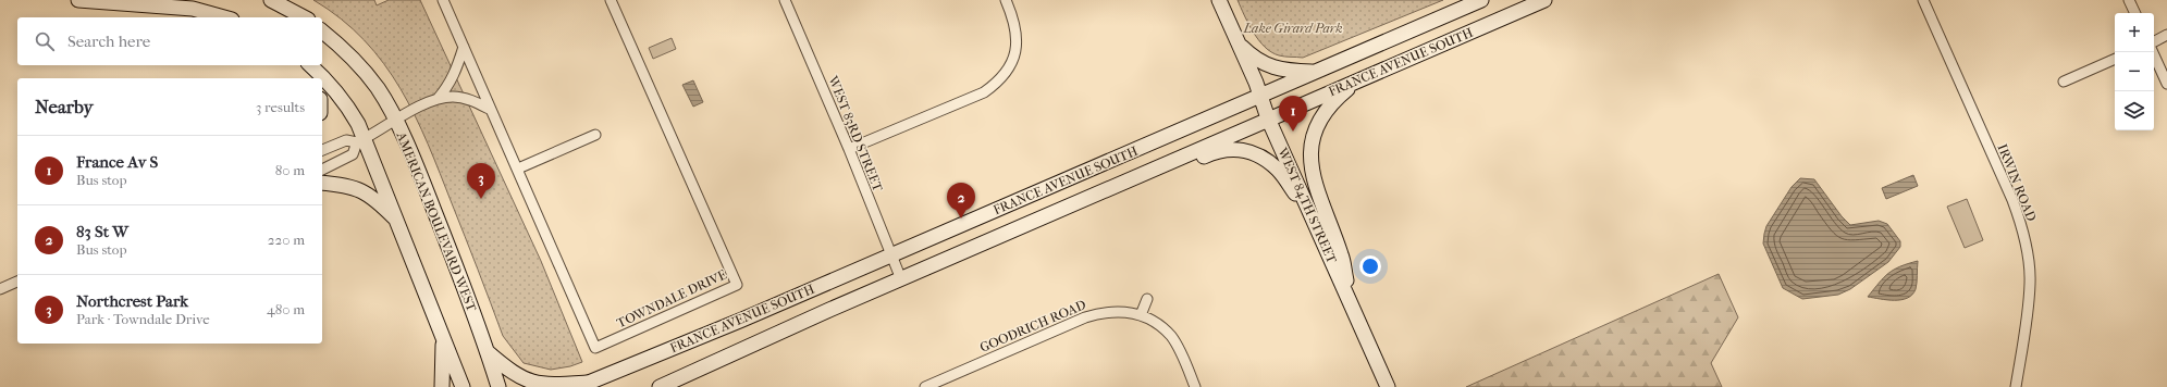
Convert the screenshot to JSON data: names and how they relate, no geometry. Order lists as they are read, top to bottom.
{
  "streets": {
    "main road": ["FRANCE AVENUE SOUTH", "WEST 84TH STREET", "AMERICAN BOULEVARD WEST"],
    "street": [
      "WEST 83RD STREET",
      "IRWIN ROAD",
      "TOWNDALE DRIVE",
      "GOODRICH ROAD"
    ]
  },
  "crossings": [
    ["FRANCE AVENUE SOUTH", "WEST 83RD STREET"],
    ["FRANCE AVENUE SOUTH", "WEST 84TH STREET"],
    ["FRANCE AVENUE SOUTH", "AMERICAN BOULEVARD WEST"]
  ],
  "parks": ["Lake Girard Park"],
  "page": {
    "map_buttons": ["+", "−"],
    "search": "Search here",
    "heading": ["Nearby", "3 results"],
    "pins": ["1", "3", "2"],
    "list": [
      {
        "mark": "1",
        "name": "France Av S",
        "note": "Bus stop",
        "value": "80 m"
      },
      {
        "mark": "2",
        "name": "83 St W",
        "note": "Bus stop",
        "value": "220 m"
      },
      {
        "mark": "3",
        "name": "Northcrest Park",
        "note": "Park · Towndale Drive",
        "value": "480 m"
      }
    ]
  }
}
